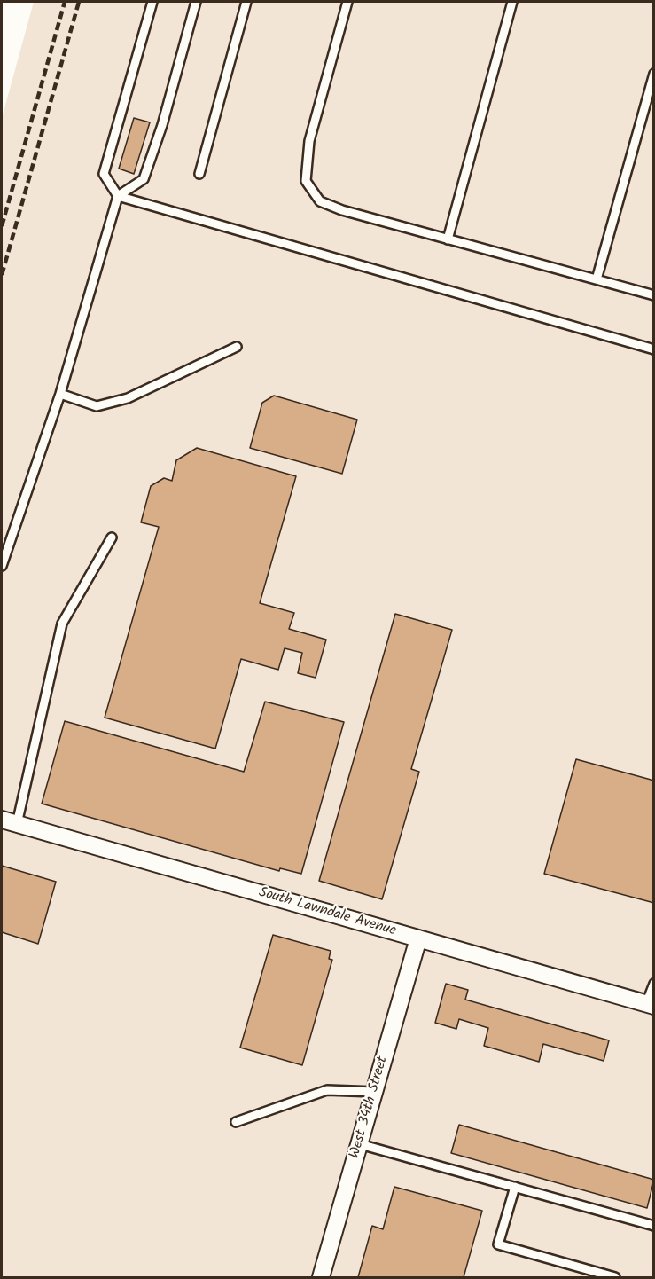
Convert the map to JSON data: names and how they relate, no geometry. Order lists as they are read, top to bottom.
{
  "streets": {
    "street": ["South Lawndale Avenue", "West 34th Street"]
  },
  "crossings": [
    ["South Lawndale Avenue", "West 34th Street"]
  ]
}
